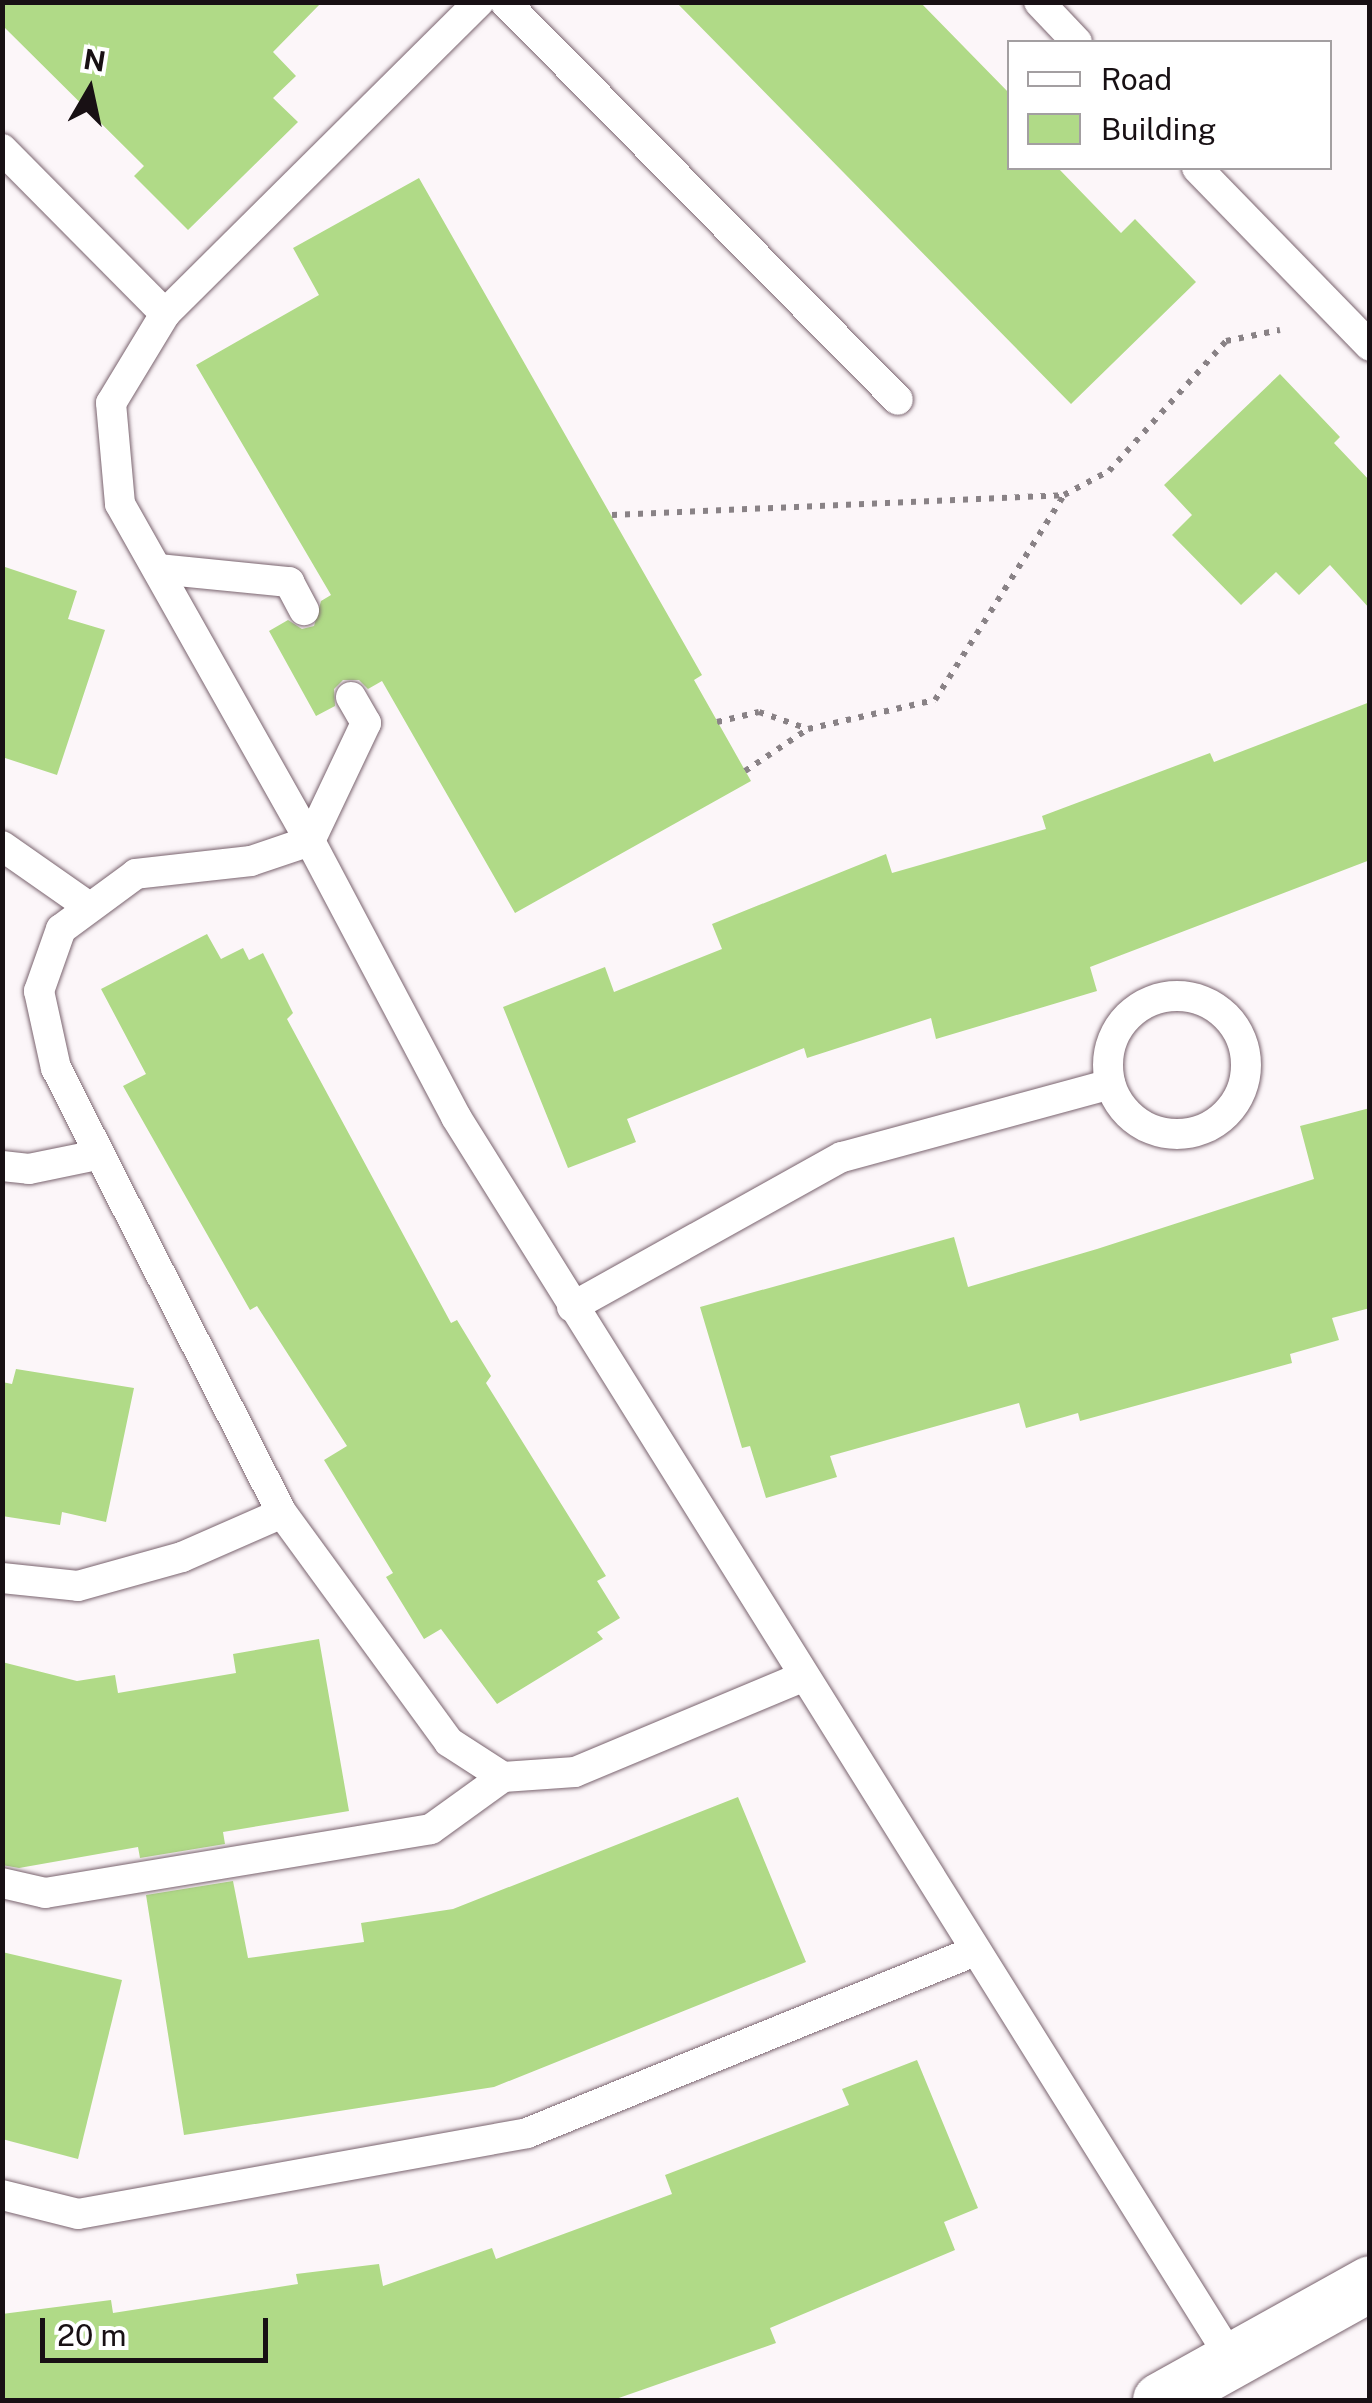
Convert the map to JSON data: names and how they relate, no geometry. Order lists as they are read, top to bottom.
{
  "legend": ["Road", "Building"],
  "scale_bar": "20 m",
  "north": "top"
}
